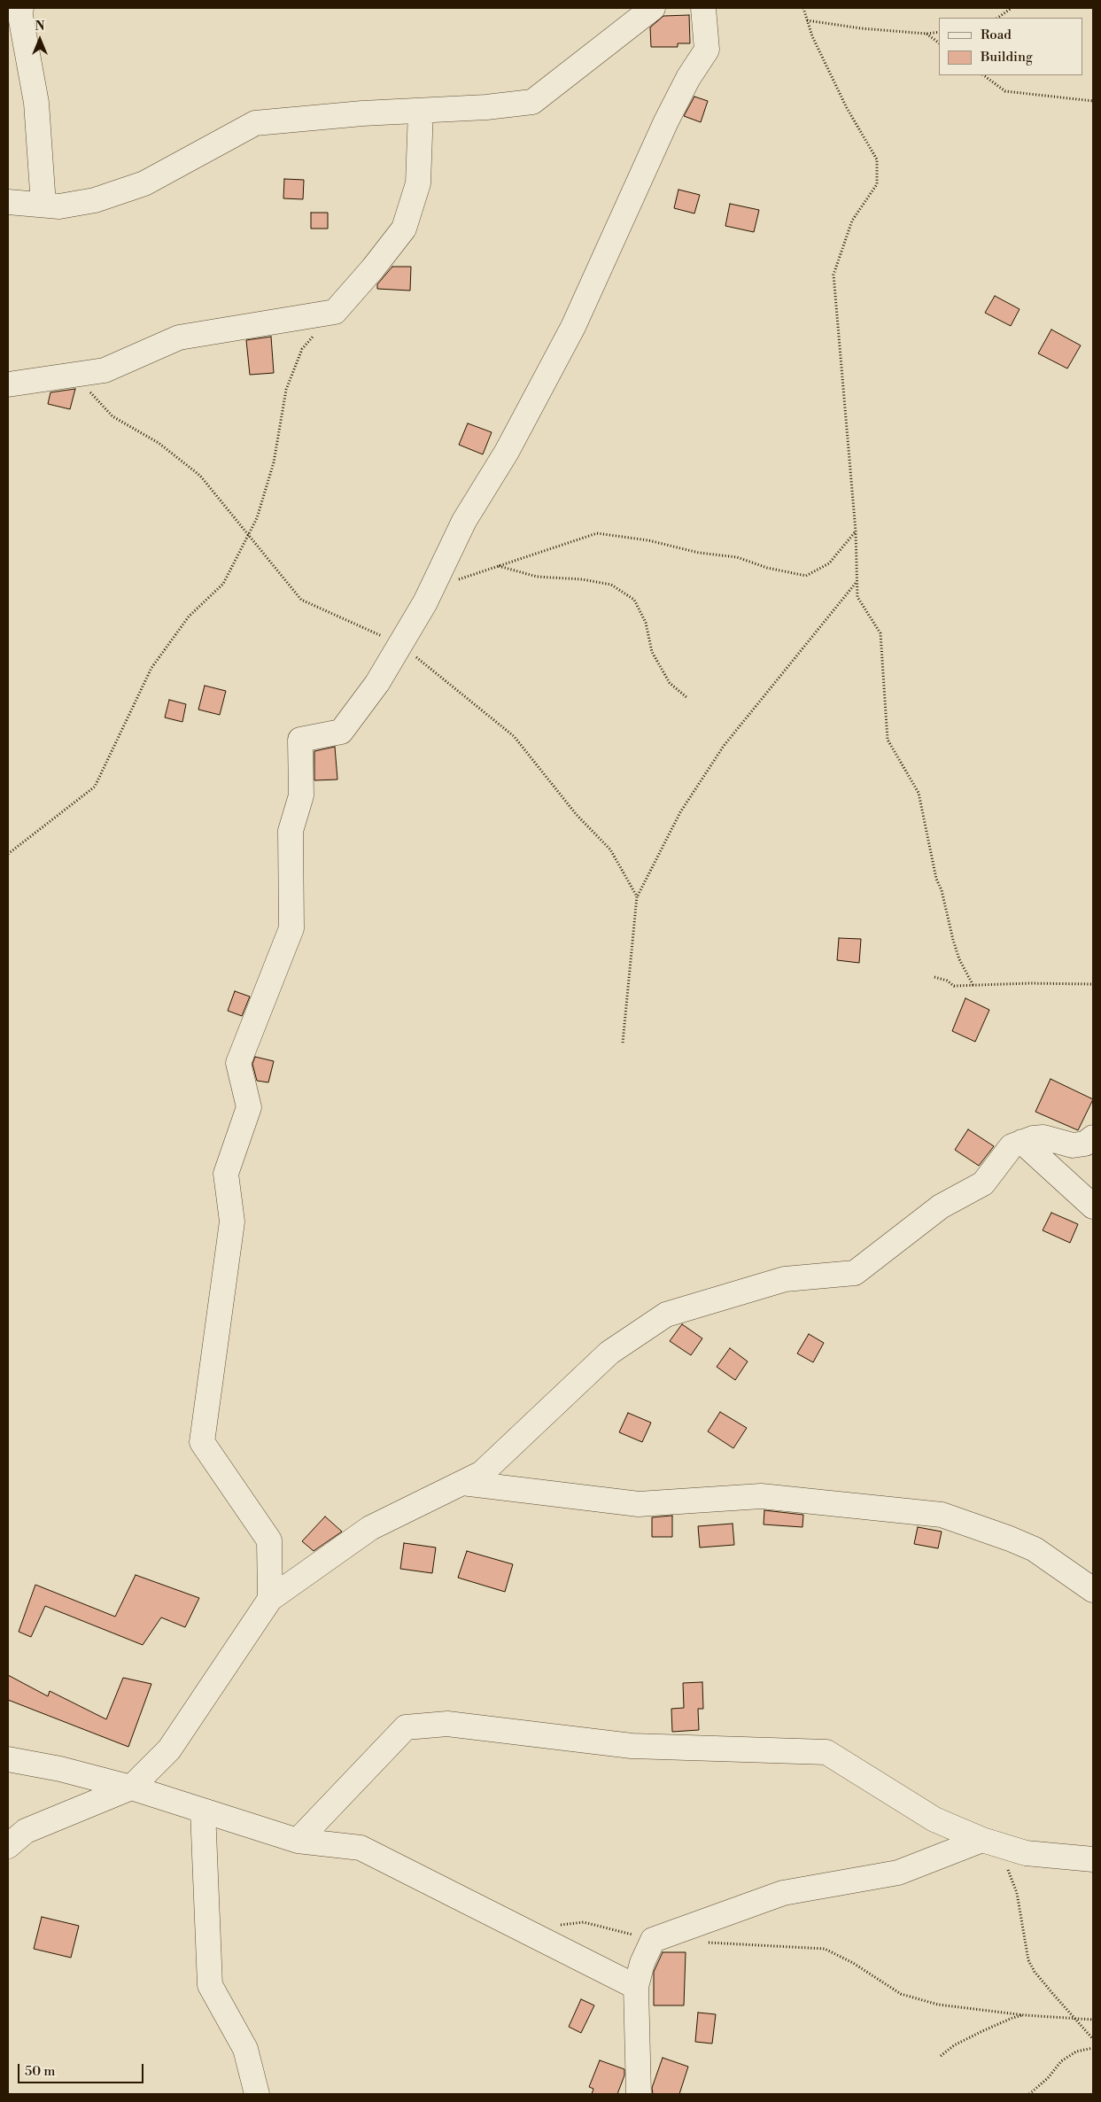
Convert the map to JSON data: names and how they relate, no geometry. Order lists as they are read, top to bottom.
{
  "legend": ["Road", "Building"],
  "scale_bar": "50 m",
  "north": "top"
}
